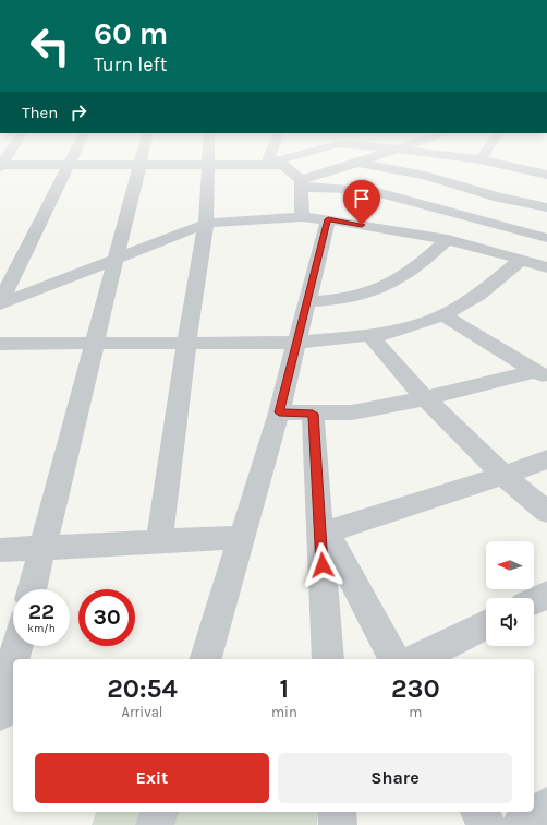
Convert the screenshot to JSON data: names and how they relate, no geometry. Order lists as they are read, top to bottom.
{
  "north": "left",
  "page": {
    "turn": ["60 m", "Turn left"],
    "then": "Then",
    "speed": "22 km/h",
    "limit": "30",
    "eta": [
      "20:54",
      "Arrival",
      "1",
      "min",
      "230",
      "m"
    ],
    "buttons": ["Exit", "Share"]
  }
}
